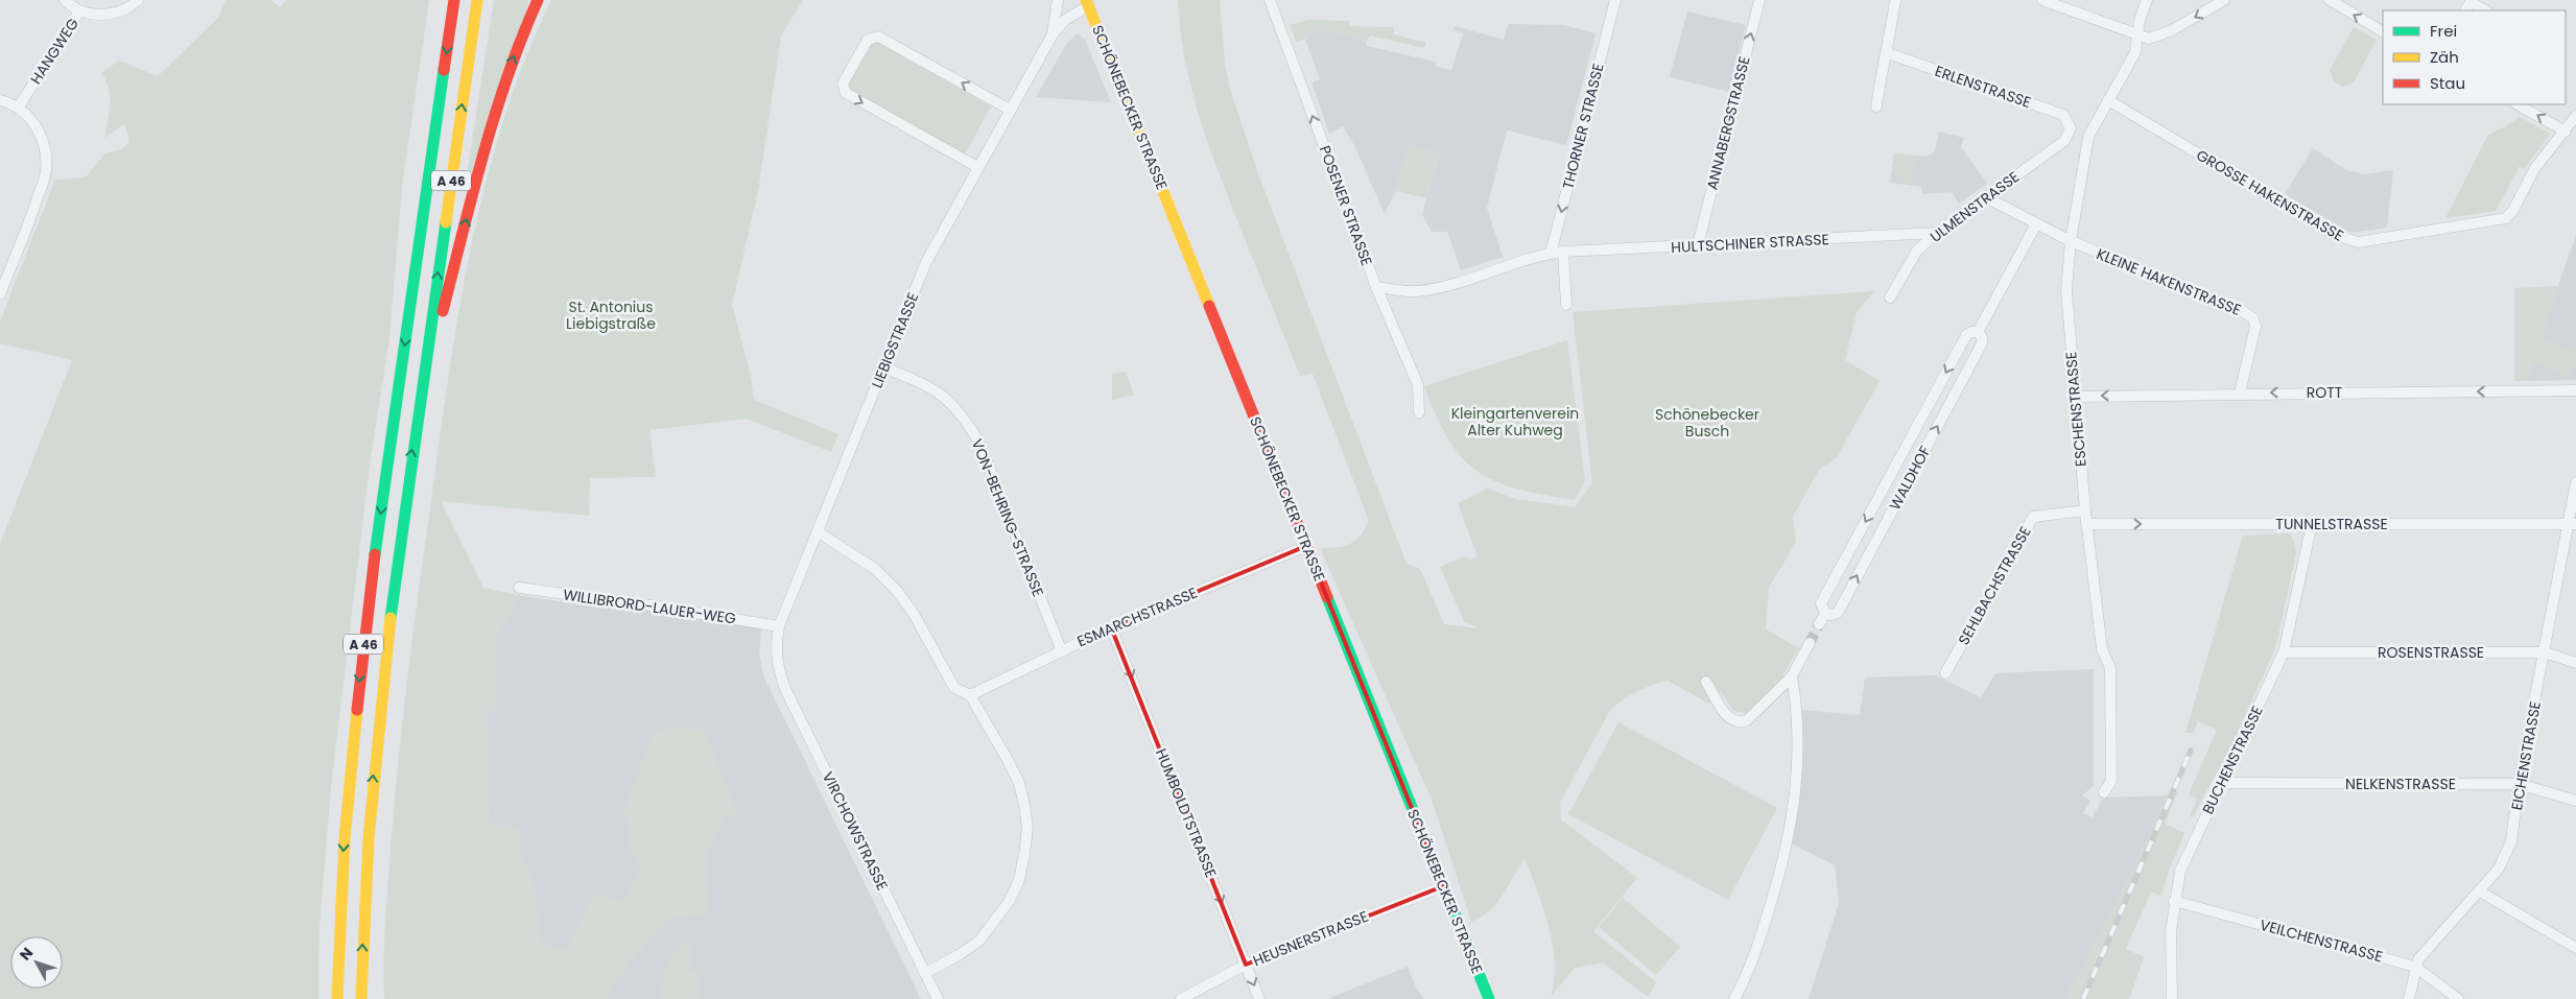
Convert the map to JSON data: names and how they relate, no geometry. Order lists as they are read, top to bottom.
{
  "streets": {
    "main road": ["SCHÖNEBECKER STRASSE", "A 46"],
    "street": [
      "HANGWEG",
      "ERLENSTRASSE",
      "ANNABERGSTRASSE",
      "THORNER STRASSE",
      "GROSSE HAKENSTRASSE",
      "POSENER STRASSE",
      "ULMENSTRASSE",
      "HULTSCHINER STRASSE",
      "KLEINE HAKENSTRASSE",
      "LIEBIGSTRASSE",
      "ROTT",
      "ESCHENSTRASSE",
      "WALDHOF",
      "VON-BEHRING-STRASSE",
      "TUNNELSTRASSE",
      "SEHLBACHSTRASSE",
      "WILLIBRORD-LAUER-WEG",
      "ESMARCHSTRASSE",
      "ROSENSTRASSE",
      "EICHENSTRASSE",
      "BUCHENSTRASSE",
      "NELKENSTRASSE",
      "HUMBOLDTSTRASSE",
      "VIRCHOWSTRASSE",
      "HEUSNERSTRASSE",
      "VEILCHENSTRASSE"
    ]
  },
  "crossings": [
    ["ERLENSTRASSE", "ULMENSTRASSE"],
    ["SCHÖNEBECKER STRASSE", "LIEBIGSTRASSE"],
    ["SCHÖNEBECKER STRASSE", "ESMARCHSTRASSE"],
    ["SCHÖNEBECKER STRASSE", "HEUSNERSTRASSE"],
    ["ANNABERGSTRASSE", "HULTSCHINER STRASSE"],
    ["THORNER STRASSE", "HULTSCHINER STRASSE"],
    ["GROSSE HAKENSTRASSE", "ESCHENSTRASSE"],
    ["POSENER STRASSE", "HULTSCHINER STRASSE"],
    ["ULMENSTRASSE", "HULTSCHINER STRASSE"],
    ["KLEINE HAKENSTRASSE", "ROTT"],
    ["KLEINE HAKENSTRASSE", "ESCHENSTRASSE"],
    ["LIEBIGSTRASSE", "VON-BEHRING-STRASSE"],
    ["LIEBIGSTRASSE", "WILLIBRORD-LAUER-WEG"],
    ["LIEBIGSTRASSE", "VIRCHOWSTRASSE"],
    ["ROTT", "ESCHENSTRASSE"],
    ["ESCHENSTRASSE", "TUNNELSTRASSE"],
    ["ESCHENSTRASSE", "SEHLBACHSTRASSE"],
    ["VON-BEHRING-STRASSE", "ESMARCHSTRASSE"],
    ["TUNNELSTRASSE", "EICHENSTRASSE"],
    ["TUNNELSTRASSE", "BUCHENSTRASSE"],
    ["ESMARCHSTRASSE", "HUMBOLDTSTRASSE"],
    ["ROSENSTRASSE", "EICHENSTRASSE"],
    ["ROSENSTRASSE", "BUCHENSTRASSE"],
    ["EICHENSTRASSE", "NELKENSTRASSE"],
    ["EICHENSTRASSE", "VEILCHENSTRASSE"],
    ["BUCHENSTRASSE", "NELKENSTRASSE"],
    ["BUCHENSTRASSE", "VEILCHENSTRASSE"],
    ["HUMBOLDTSTRASSE", "HEUSNERSTRASSE"]
  ],
  "one_way": [
    "ANNABERGSTRASSE",
    "THORNER STRASSE",
    "POSENER STRASSE",
    "ROTT",
    "TUNNELSTRASSE",
    "HUMBOLDTSTRASSE"
  ],
  "parks": ["St. Antonius Liebigstraße", "Kleingartenverein Alter Kuhweg", "Schönebecker Busch"],
  "legend": ["Frei", "Zäh", "Stau"],
  "north": "top left"
}
